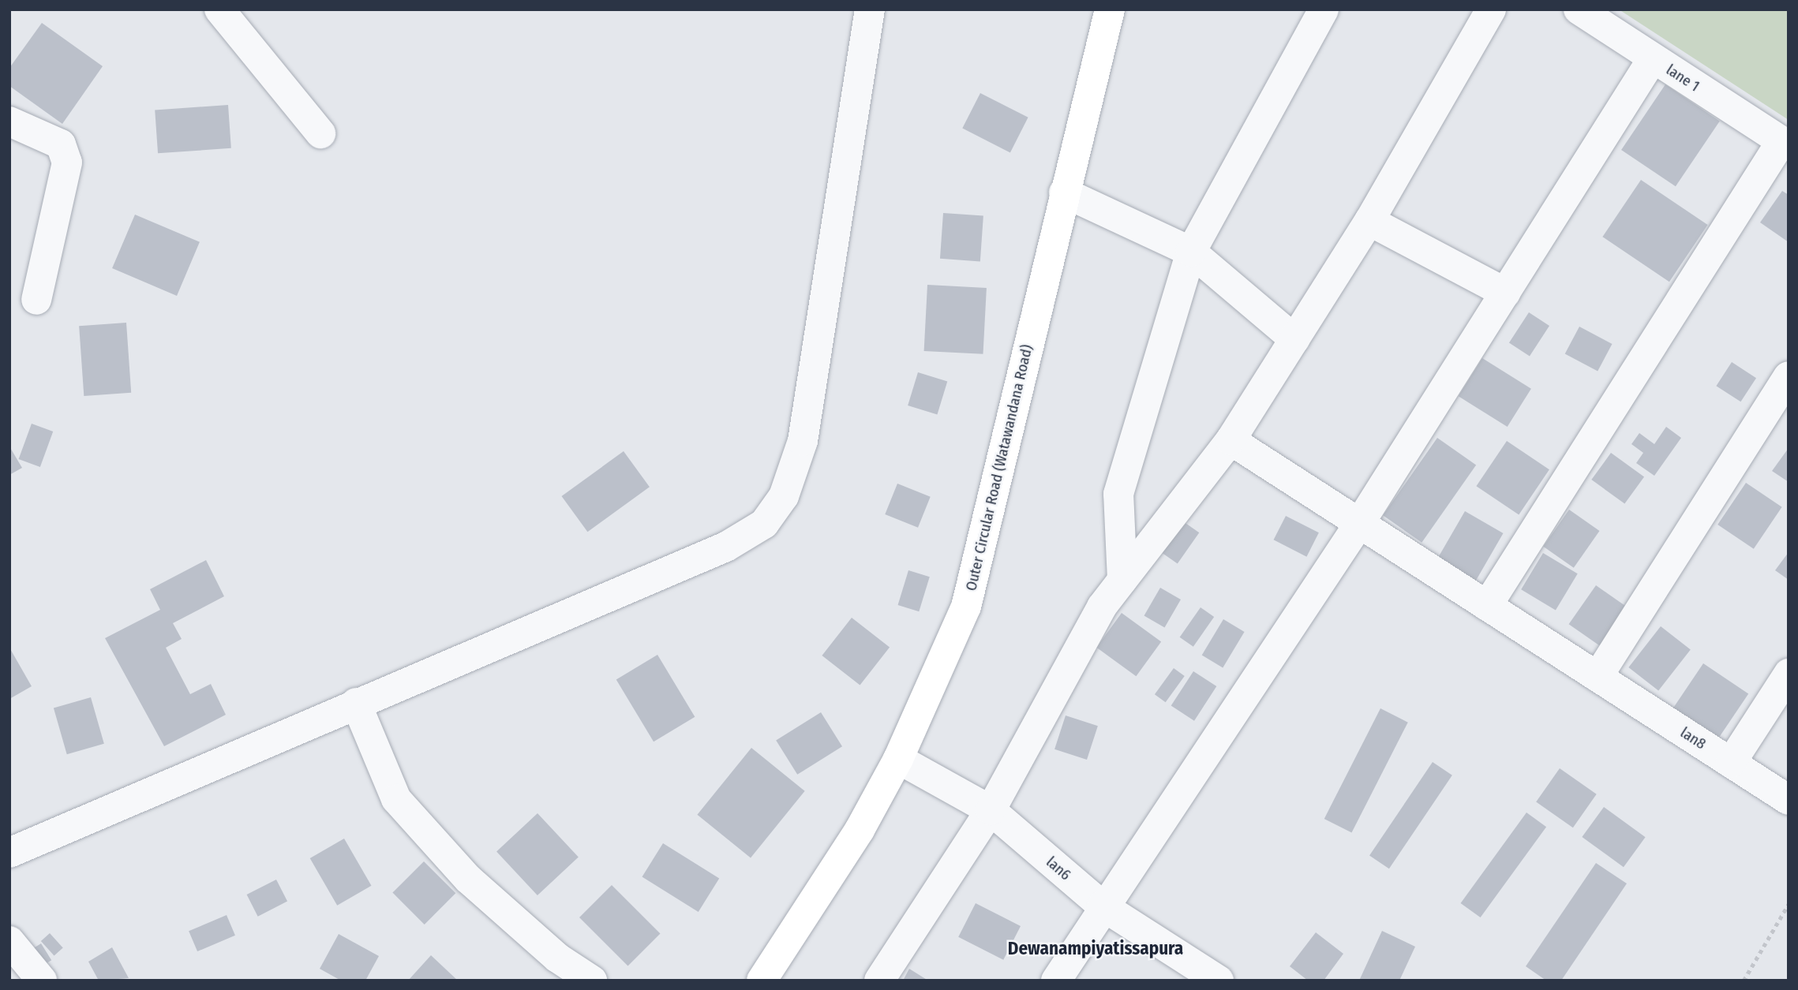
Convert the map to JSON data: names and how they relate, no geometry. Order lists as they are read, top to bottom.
{
  "streets": {
    "main road": ["Outer Circular Road (Watawandana Road)"],
    "street": ["lane 1", "lan8", "lan6"]
  },
  "crossings": [
    ["Outer Circular Road (Watawandana Road)", "lan6"]
  ],
  "districts": ["Dewanampiyatissapura"]
}
